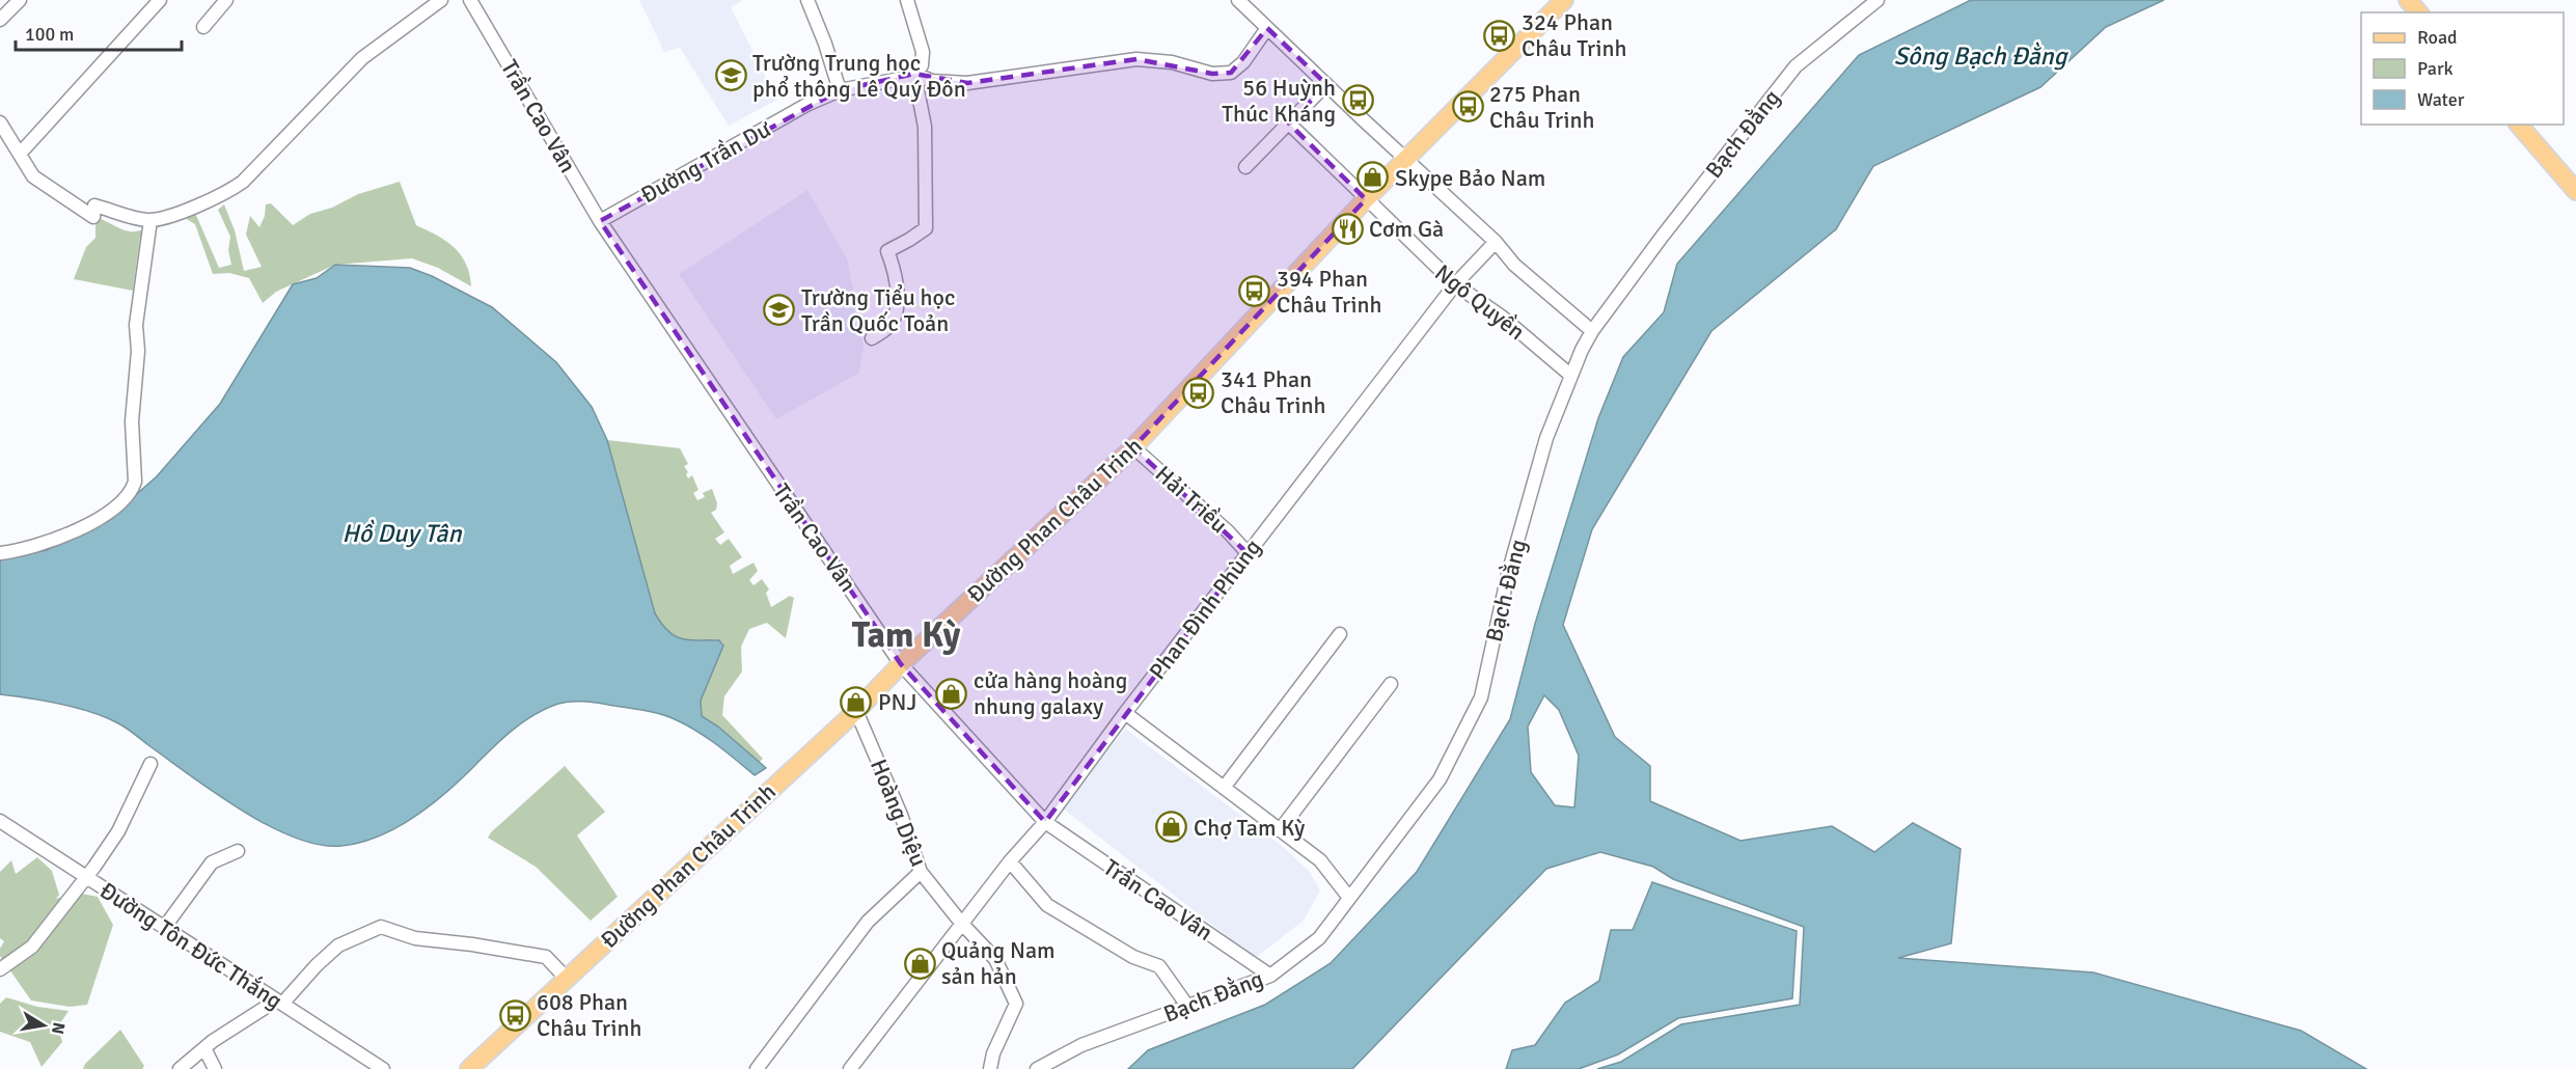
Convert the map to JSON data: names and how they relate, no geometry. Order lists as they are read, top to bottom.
{
  "streets": {
    "main road": ["Đường Phan Châu Trinh"],
    "street": [
      "Trần Cao Vân",
      "Bạch Đằng",
      "Đường Trần Dư",
      "Ngô Quyền",
      "Hải Triều",
      "Phan Đình Phùng",
      "Hoàng Diệu",
      "Đường Tôn Đức Thắng"
    ]
  },
  "crossings": [
    ["Trần Cao Vân", "Bạch Đằng"],
    ["Trần Cao Vân", "Đường Trần Dư"],
    ["Trần Cao Vân", "Đường Phan Châu Trinh"],
    ["Trần Cao Vân", "Phan Đình Phùng"],
    ["Bạch Đằng", "Ngô Quyền"],
    ["Ngô Quyền", "Đường Phan Châu Trinh"],
    ["Ngô Quyền", "Phan Đình Phùng"],
    ["Hải Triều", "Đường Phan Châu Trinh"],
    ["Hải Triều", "Phan Đình Phùng"],
    ["Đường Phan Châu Trinh", "Hoàng Diệu"],
    ["Phan Đình Phùng", "Hoàng Diệu"]
  ],
  "districts": ["Tam Kỳ"],
  "water": ["Sông Bạch Đằng", "Hồ Duy Tân"],
  "places": {
    "bus stop": [
      "324 Phan Châu Trinh",
      "56 Huỳnh Thúc Kháng",
      "275 Phan Châu Trinh",
      "394 Phan Châu Trinh",
      "341 Phan Châu Trinh",
      "608 Phan Châu Trinh"
    ],
    "school or university": ["Trường Trung học phổ thông Lê Quý Đôn", "Trường Tiểu học Trần Quốc Toản"],
    "shop": [
      "Skype Bảo Nam",
      "cửa hàng hoàng nhung galaxy",
      "PNJ",
      "Chợ Tam Kỳ",
      "Quảng Nam sản hản"
    ],
    "restaurant": ["Cơm Gà"]
  },
  "legend": ["Road", "Park", "Water"],
  "scale_bar": "100 m",
  "north": "right"
}
